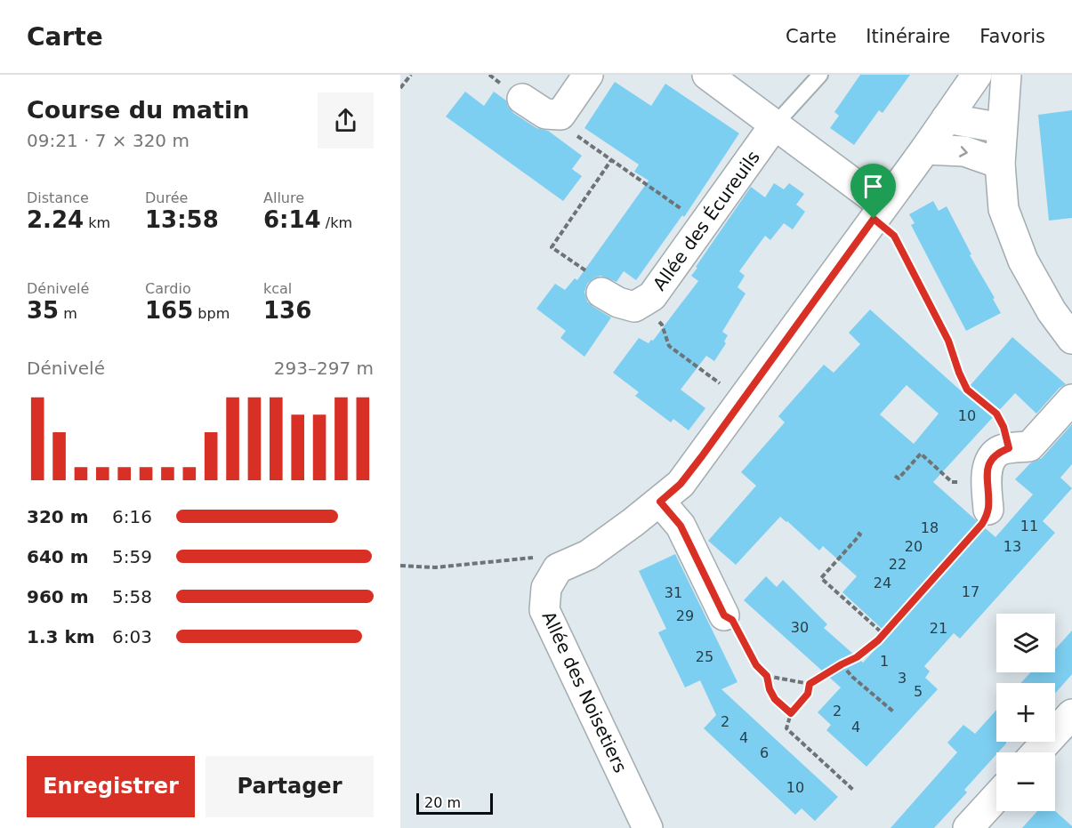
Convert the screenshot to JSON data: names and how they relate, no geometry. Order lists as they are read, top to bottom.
{
  "streets": {
    "street": ["Allée des Écureuils", "Allée des Noisetiers"]
  },
  "house_numbers": [
    "10",
    "11",
    "18",
    "20",
    "13",
    "22",
    "24",
    "17",
    "31",
    "29",
    "30",
    "21",
    "25",
    "1",
    "3",
    "5",
    "2",
    "2",
    "4",
    "4",
    "6",
    "10"
  ],
  "scale_bar": "20 m",
  "page": {
    "header": "Carte",
    "nav": ["Carte", "Itinéraire", "Favoris"],
    "heading": ["Course du matin", "09:21 · 7 × 320 m"],
    "stats": [
      ["Distance", "2.24 km"],
      ["Durée", "13:58"],
      ["Allure", "6:14 /km"],
      ["Dénivelé", "35 m"],
      ["Cardio", "165 bpm"],
      ["kcal", "136"]
    ],
    "chart": ["Dénivelé", "293–297 m"],
    "list": [
      {
        "name": "320 m",
        "note": "6:16"
      },
      {
        "name": "640 m",
        "note": "5:59"
      },
      {
        "name": "960 m",
        "note": "5:58"
      },
      {
        "name": "1.3 km",
        "note": "6:03"
      }
    ],
    "map_buttons": ["+", "−"],
    "buttons": ["Enregistrer", "Partager"],
    "scale": "20 m"
  }
}
